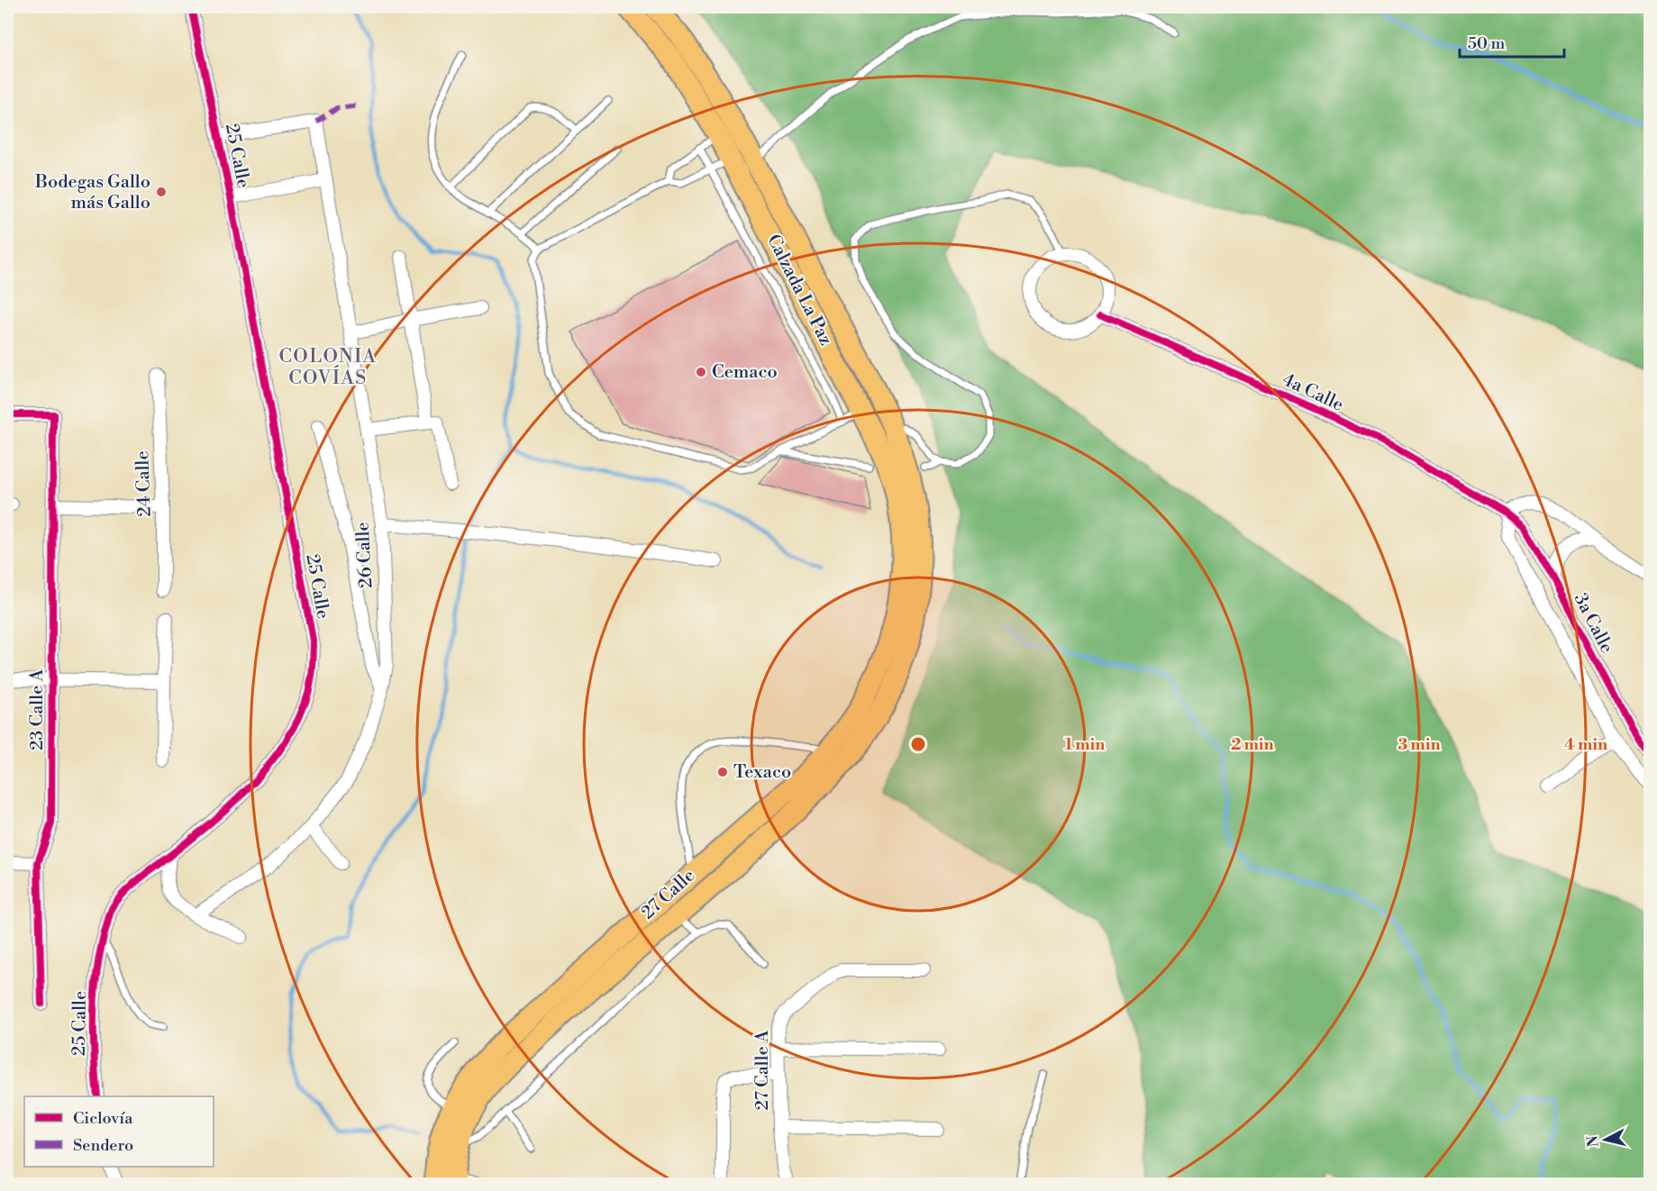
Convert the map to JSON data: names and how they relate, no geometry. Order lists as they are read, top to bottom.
{
  "streets": {
    "main road": ["Calzada La Paz", "27 Calle"],
    "street": [
      "25 Calle",
      "4a Calle",
      "24 Calle",
      "26 Calle",
      "3a Calle",
      "23 Calle A",
      "27 Calle A"
    ]
  },
  "crossings": [
    ["25 Calle", "26 Calle"],
    ["Calzada La Paz", "27 Calle"],
    ["4a Calle", "3a Calle"]
  ],
  "districts": ["COLONIA COVÍAS"],
  "places": ["Bodegas Gallo más Gallo", "Cemaco", "Texaco"],
  "legend": ["Ciclovía", "Sendero"],
  "scale_bar": "50 m",
  "north": "left",
  "rings": [
    "1 min",
    "2 min",
    "3 min",
    "4 min"
  ]
}
